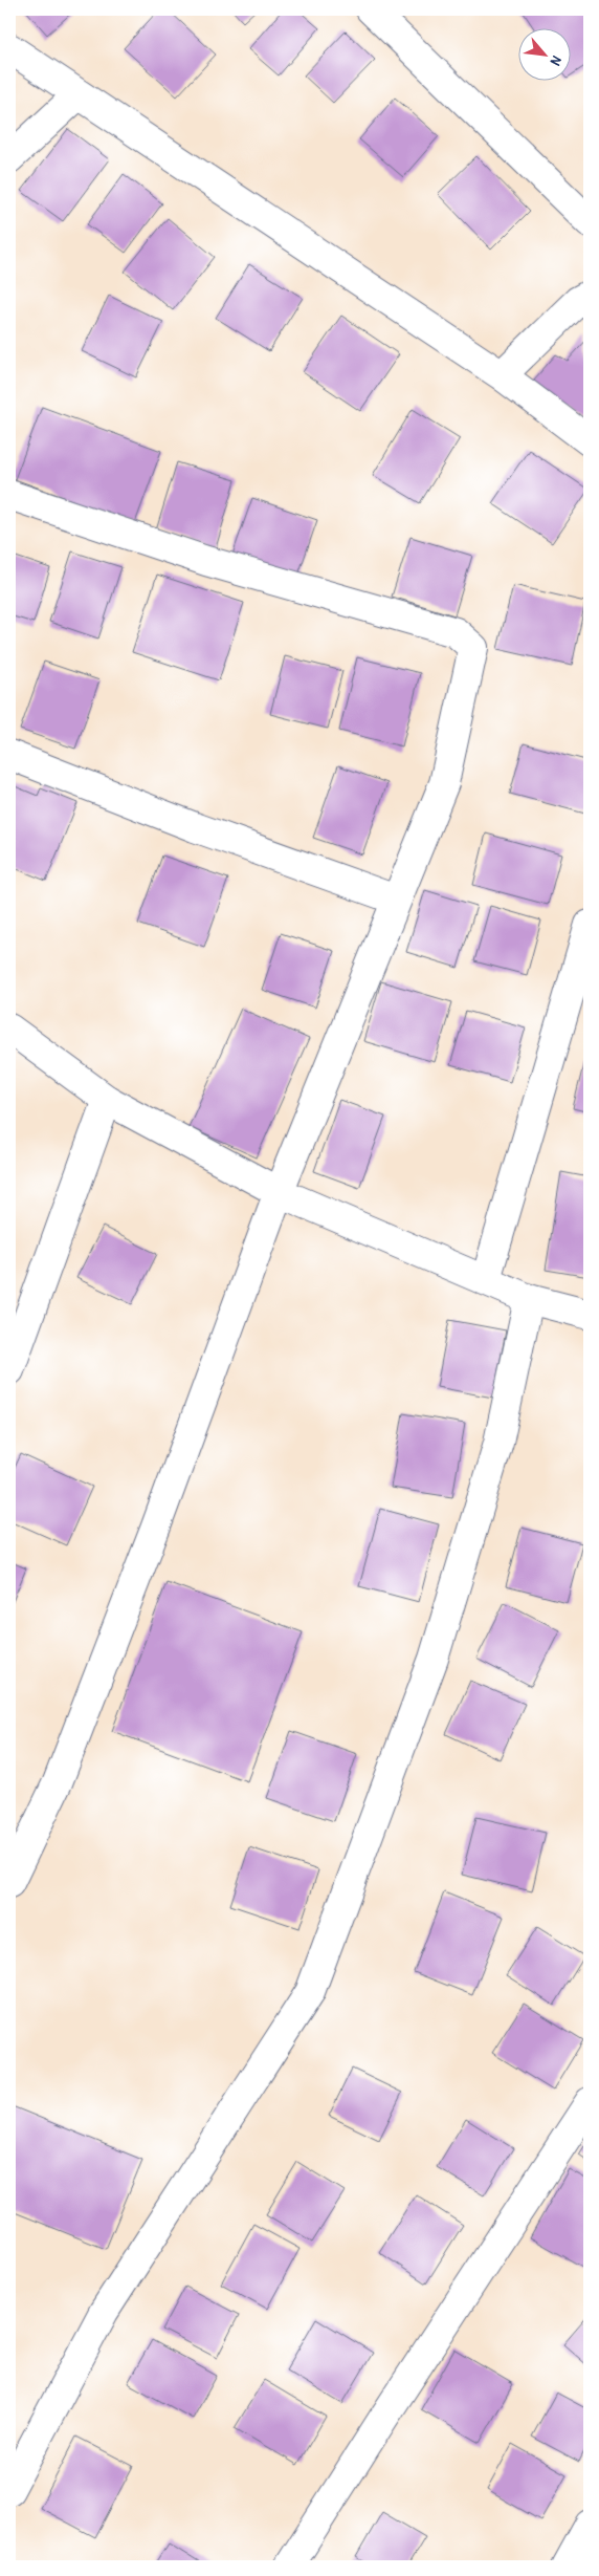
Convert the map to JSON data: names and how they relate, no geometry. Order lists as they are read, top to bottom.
{
  "north": "bottom right"
}
